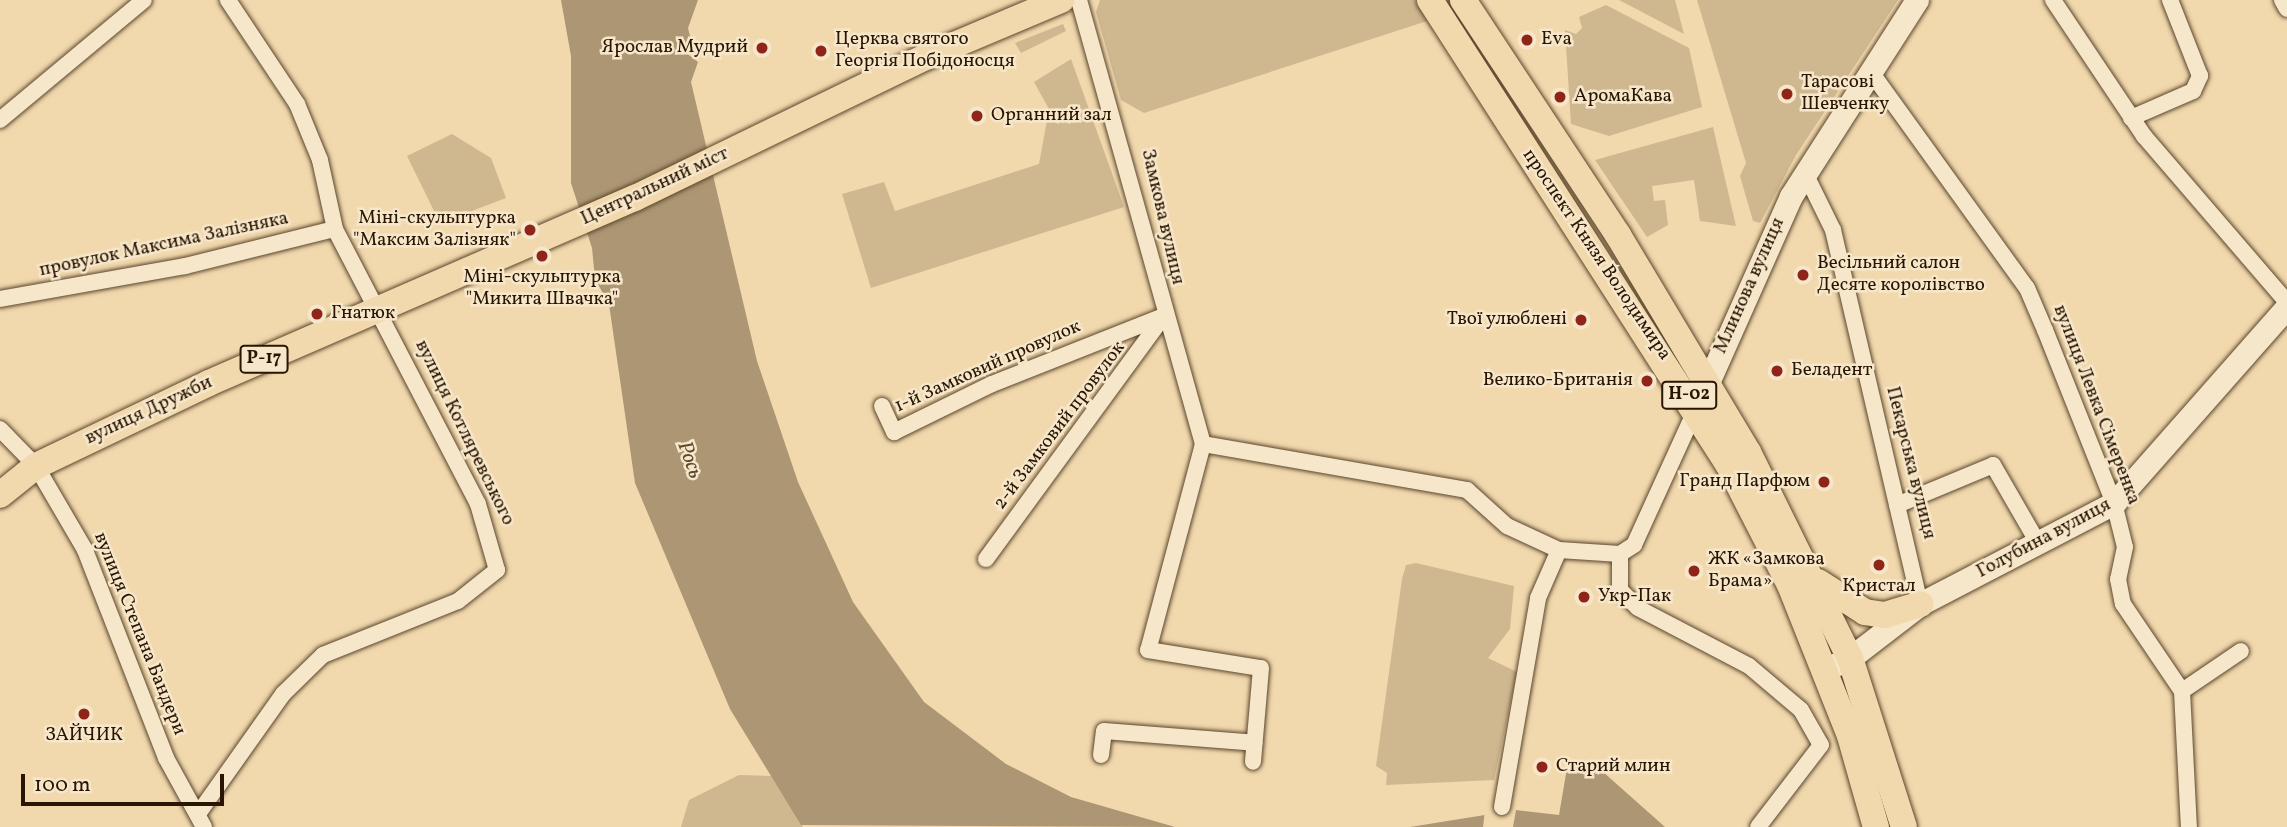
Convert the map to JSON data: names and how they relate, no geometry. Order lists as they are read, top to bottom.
{
  "streets": {
    "main road": [
      "Центральний міст",
      "проспект Князя Володимира",
      "Р-17",
      "Н-02",
      "вулиця Дружби"
    ],
    "street": [
      "Замкова вулиця",
      "провулок Максима Залізняка",
      "Млинова вулиця",
      "1-й Замковий провулок",
      "вулиця Левка Сімеренка",
      "2-й Замковий провулок",
      "вулиця Котляревського",
      "Пекарська вулиця",
      "Голубина вулиця",
      "вулиця Степана Бандери"
    ]
  },
  "crossings": [
    ["Центральний міст", "вулиця Дружби"],
    ["Замкова вулиця", "1-й Замковий провулок"],
    ["Замкова вулиця", "2-й Замковий провулок"],
    ["провулок Максима Залізняка", "вулиця Котляревського"],
    ["проспект Князя Володимира", "Млинова вулиця"],
    ["проспект Князя Володимира", "Голубина вулиця"],
    ["Млинова вулиця", "вулиця Левка Сімеренка"],
    ["Млинова вулиця", "Пекарська вулиця"],
    ["1-й Замковий провулок", "2-й Замковий провулок"],
    ["вулиця Левка Сімеренка", "Голубина вулиця"],
    ["вулиця Дружби", "вулиця Котляревського"],
    ["вулиця Дружби", "вулиця Степана Бандери"],
    ["вулиця Котляревського", "вулиця Степана Бандери"],
    ["Пекарська вулиця", "Голубина вулиця"]
  ],
  "water": ["Рось"],
  "places": [
    "Eva",
    "Ярослав Мудрий",
    "Церква святого Георгія Побідоносця",
    "Тарасові Шевченку",
    "АромаКава",
    "Органний зал",
    "Міні-скульптурка \"Максим Залізняк\"",
    "Міні-скульптурка \"Микита Швачка\"",
    "Весільний салон Десяте королівство",
    "Гнатюк",
    "Твої улюблені",
    "Беладент",
    "Велико-Британія",
    "Гранд Парфюм",
    "Кристал",
    "ЖК «Замкова Брама»",
    "Укр-Пак",
    "ЗАЙЧИК",
    "Старий млин"
  ],
  "scale_bar": "100 m"
}
